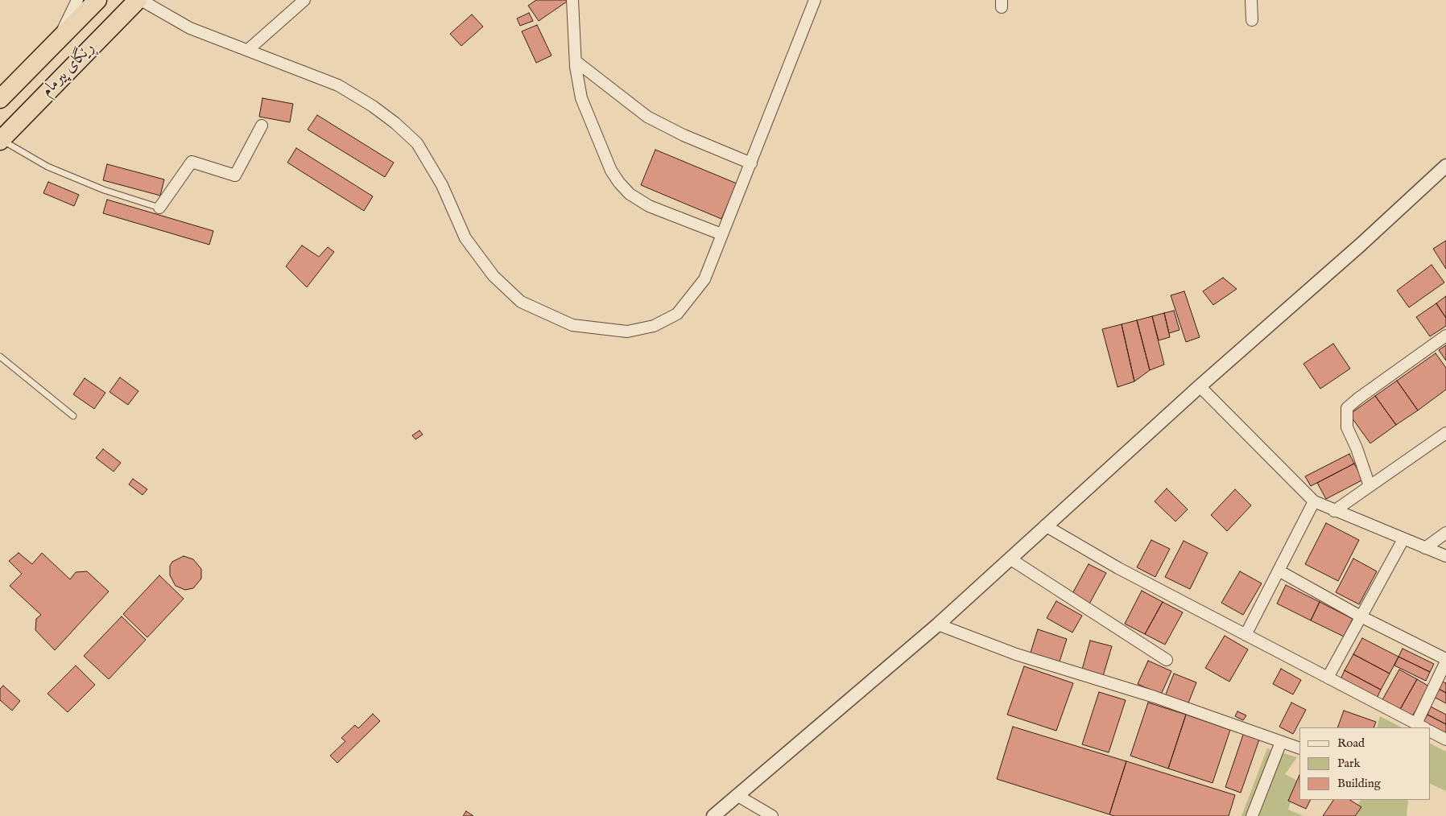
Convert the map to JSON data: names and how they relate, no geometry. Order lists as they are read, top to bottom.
{
  "streets": {
    "highway": ["ڕێگای پیرمام"]
  },
  "legend": ["Road", "Park", "Building"]
}
